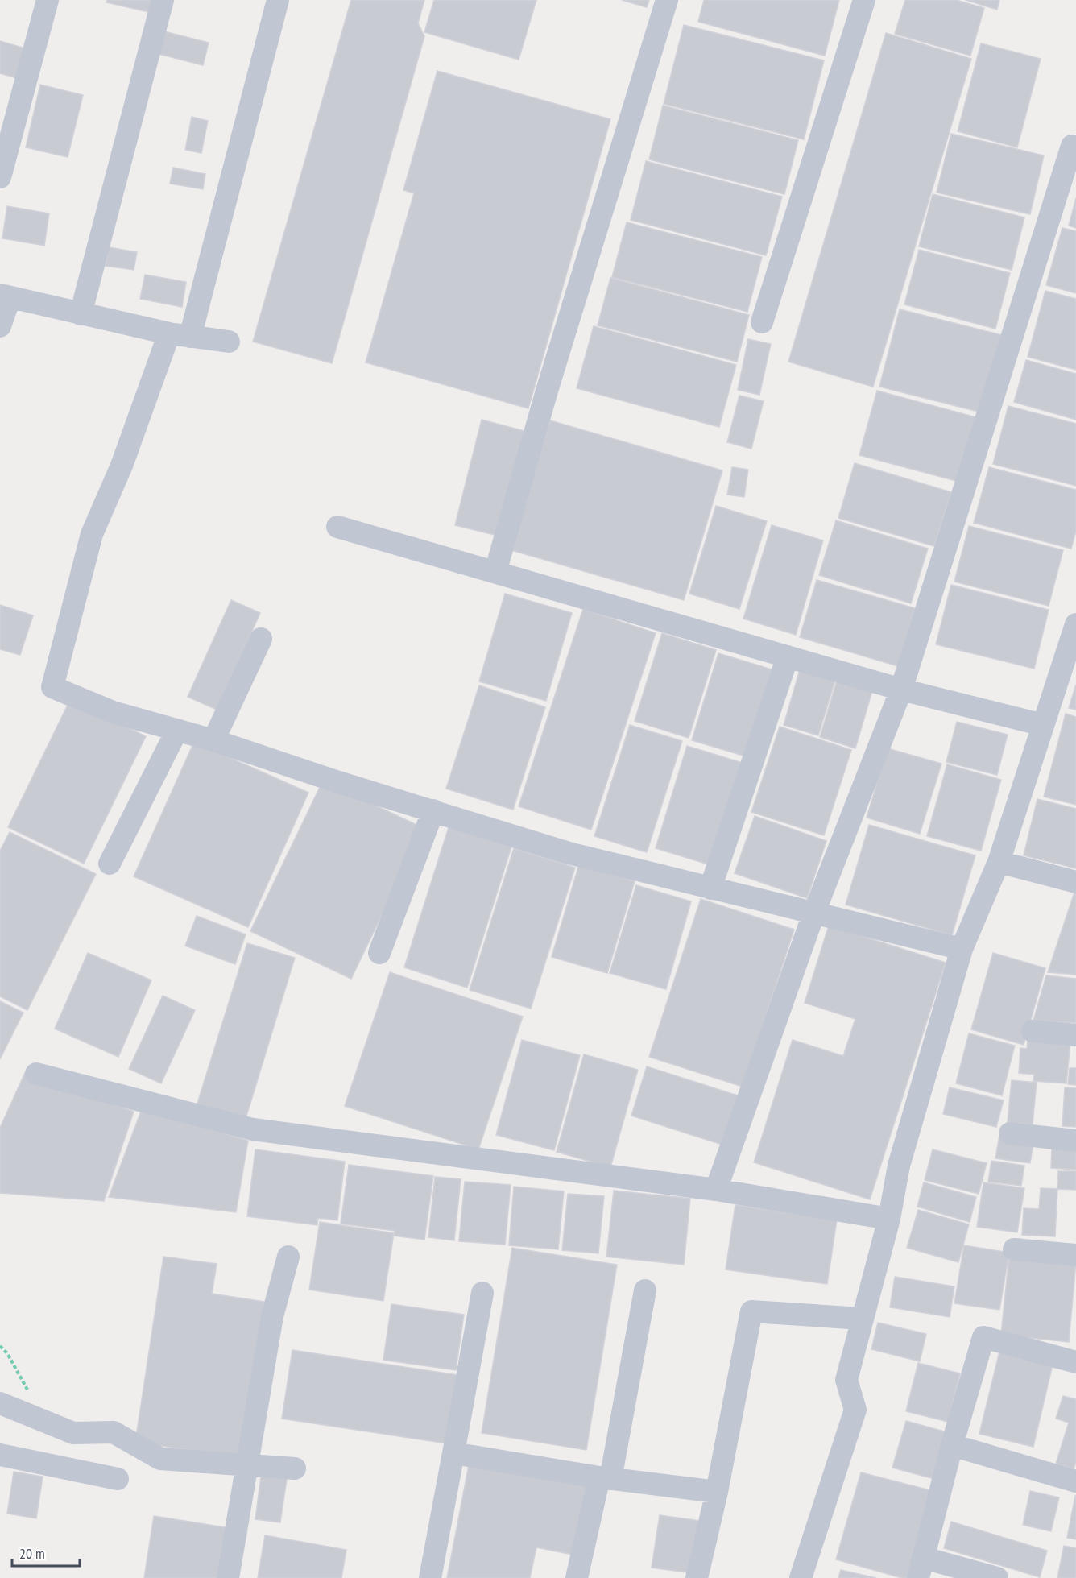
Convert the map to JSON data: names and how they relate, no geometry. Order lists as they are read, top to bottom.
{
  "scale_bar": "20 m"
}
